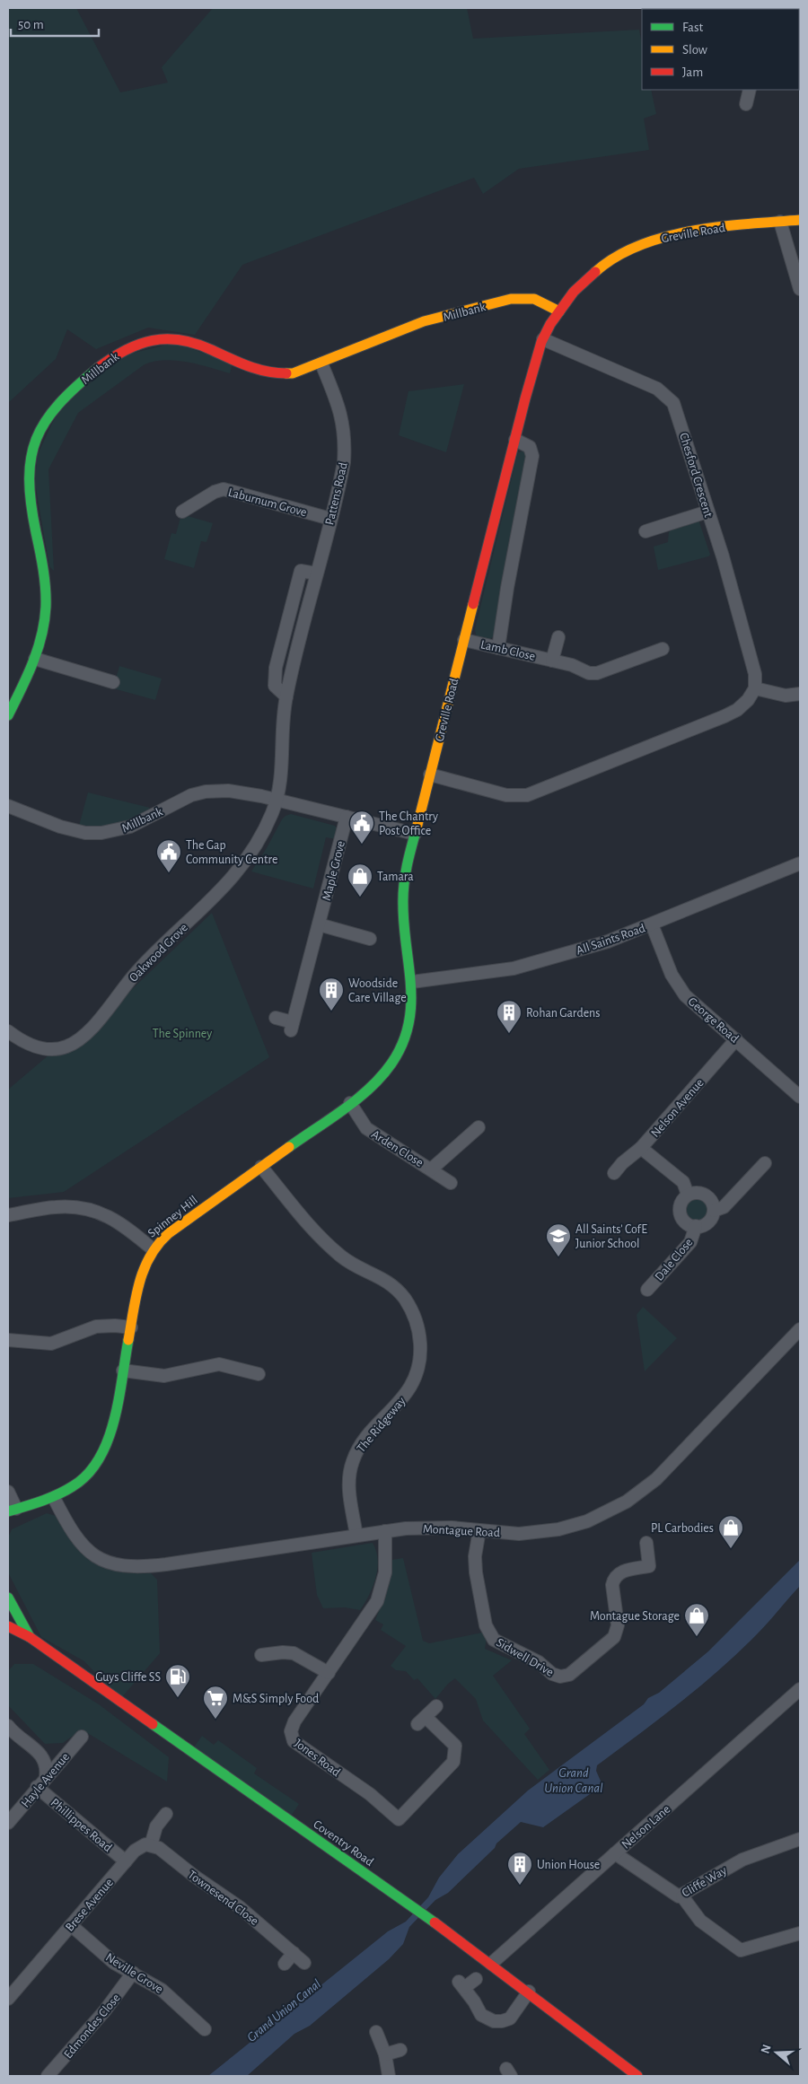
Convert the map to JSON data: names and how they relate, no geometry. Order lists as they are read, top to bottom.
{
  "streets": {
    "street": [
      "Greville Road",
      "Millbank",
      "Chesford Crescent",
      "Pattens Road",
      "Laburnum Grove",
      "Lamb Close",
      "Maple Grove",
      "All Saints Road",
      "Oakwood Grove",
      "George Road",
      "Nelson Avenue",
      "Arden Close",
      "Spinney Hill",
      "Dale Close",
      "The Ridgeway",
      "Montague Road",
      "Sidwell Drive",
      "Jones Road",
      "Hayle Avenue",
      "Phillippes Road",
      "Nelson Lane",
      "Coventry Road",
      "Cliffe Way",
      "Townesend Close",
      "Brese Avenue",
      "Neville Grove",
      "Edmondes Close"
    ]
  },
  "crossings": [
    ["Greville Road", "Millbank"],
    ["Greville Road", "Chesford Crescent"],
    ["Greville Road", "Lamb Close"],
    ["Greville Road", "All Saints Road"],
    ["Greville Road", "Spinney Hill"],
    ["Millbank", "Pattens Road"],
    ["Millbank", "Maple Grove"],
    ["Millbank", "Oakwood Grove"],
    ["Pattens Road", "Laburnum Grove"],
    ["Pattens Road", "Oakwood Grove"],
    ["All Saints Road", "George Road"],
    ["All Saints Road", "Spinney Hill"],
    ["George Road", "Nelson Avenue"],
    ["Arden Close", "Spinney Hill"],
    ["Spinney Hill", "The Ridgeway"],
    ["Spinney Hill", "Montague Road"],
    ["The Ridgeway", "Montague Road"],
    ["Montague Road", "Sidwell Drive"],
    ["Montague Road", "Jones Road"],
    ["Hayle Avenue", "Phillippes Road"],
    ["Phillippes Road", "Brese Avenue"],
    ["Nelson Lane", "Coventry Road"],
    ["Nelson Lane", "Cliffe Way"],
    ["Townesend Close", "Brese Avenue"],
    ["Brese Avenue", "Neville Grove"],
    ["Neville Grove", "Edmondes Close"]
  ],
  "water": ["Grand Union Canal"],
  "parks": ["The Spinney"],
  "places": {
    "public building": ["The Chantry Post Office", "The Gap Community Centre"],
    "shop": ["Tamara", "PL Carbodies", "Montague Storage"],
    "building": ["Woodside Care Village", "Rohan Gardens", "Union House"],
    "school or university": ["All Saints' CofE Junior School"],
    "fuel station": ["Guys Cliffe SS"],
    "supermarket": ["M&S Simply Food"]
  },
  "legend": ["Fast", "Slow", "Jam"],
  "scale_bar": "50 m",
  "north": "left"
}
